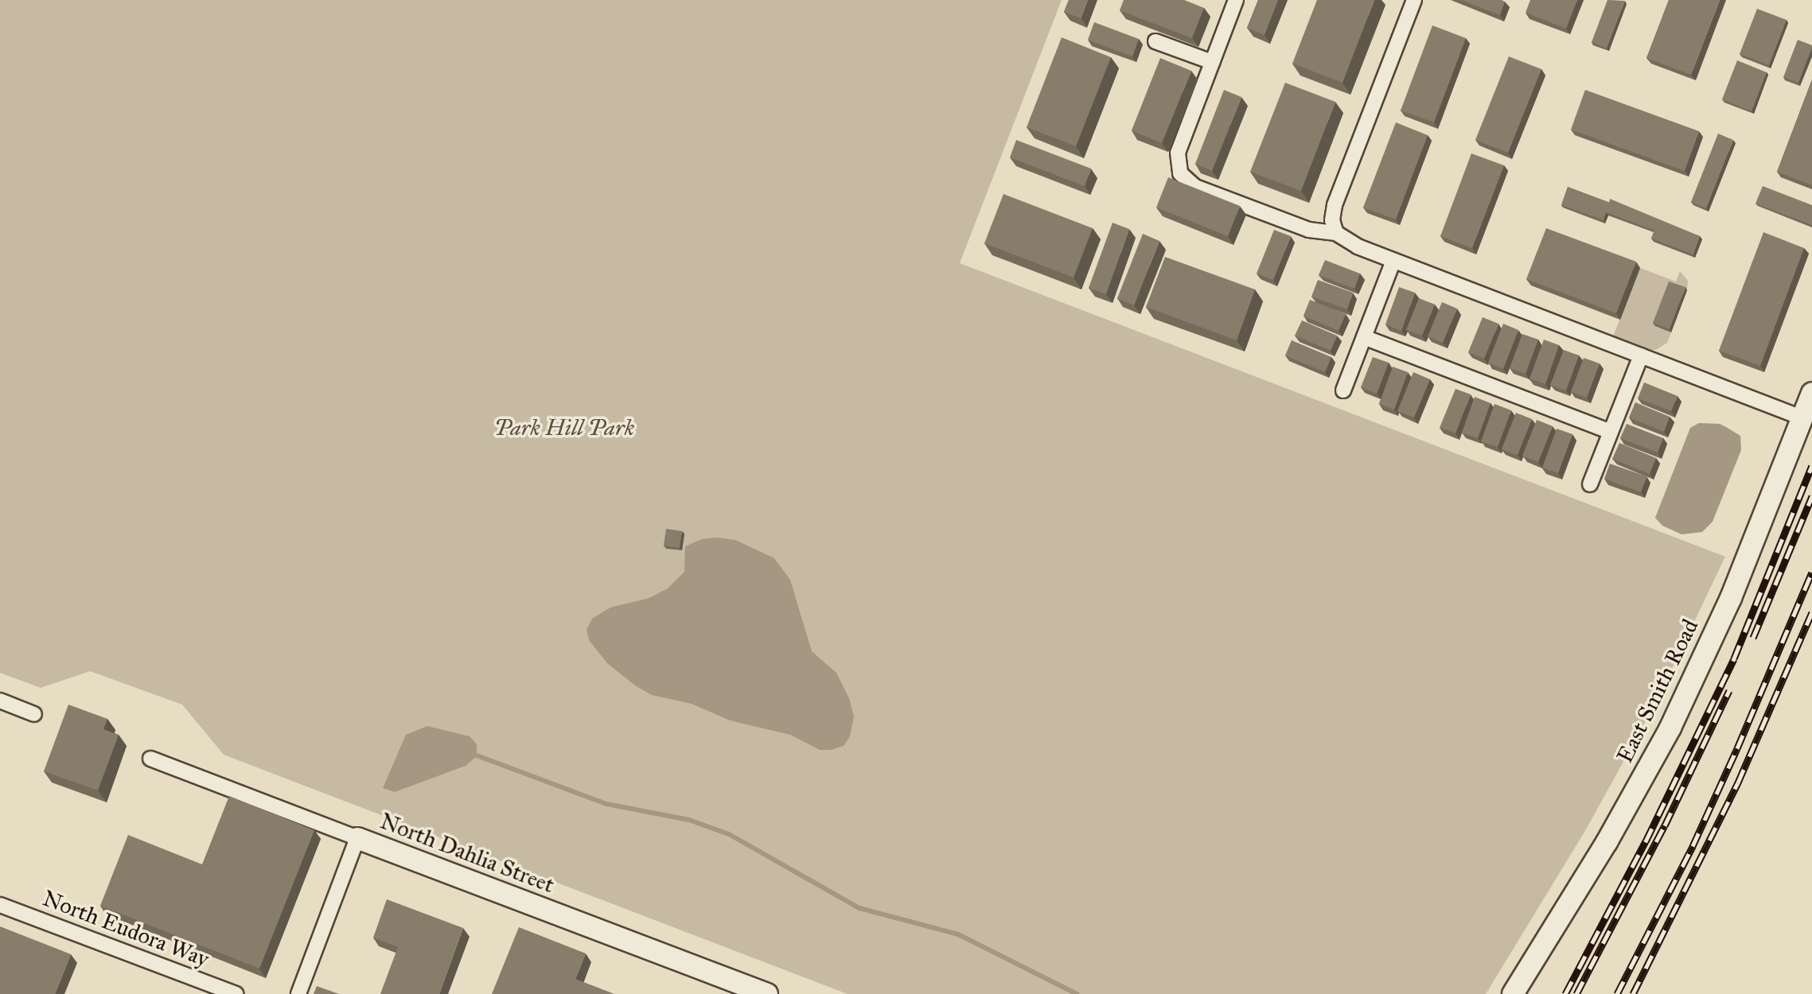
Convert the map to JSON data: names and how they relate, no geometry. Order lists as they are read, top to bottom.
{
  "streets": {
    "street": ["East Smith Road", "North Dahlia Street", "North Eudora Way"]
  },
  "parks": ["Park Hill Park"]
}
